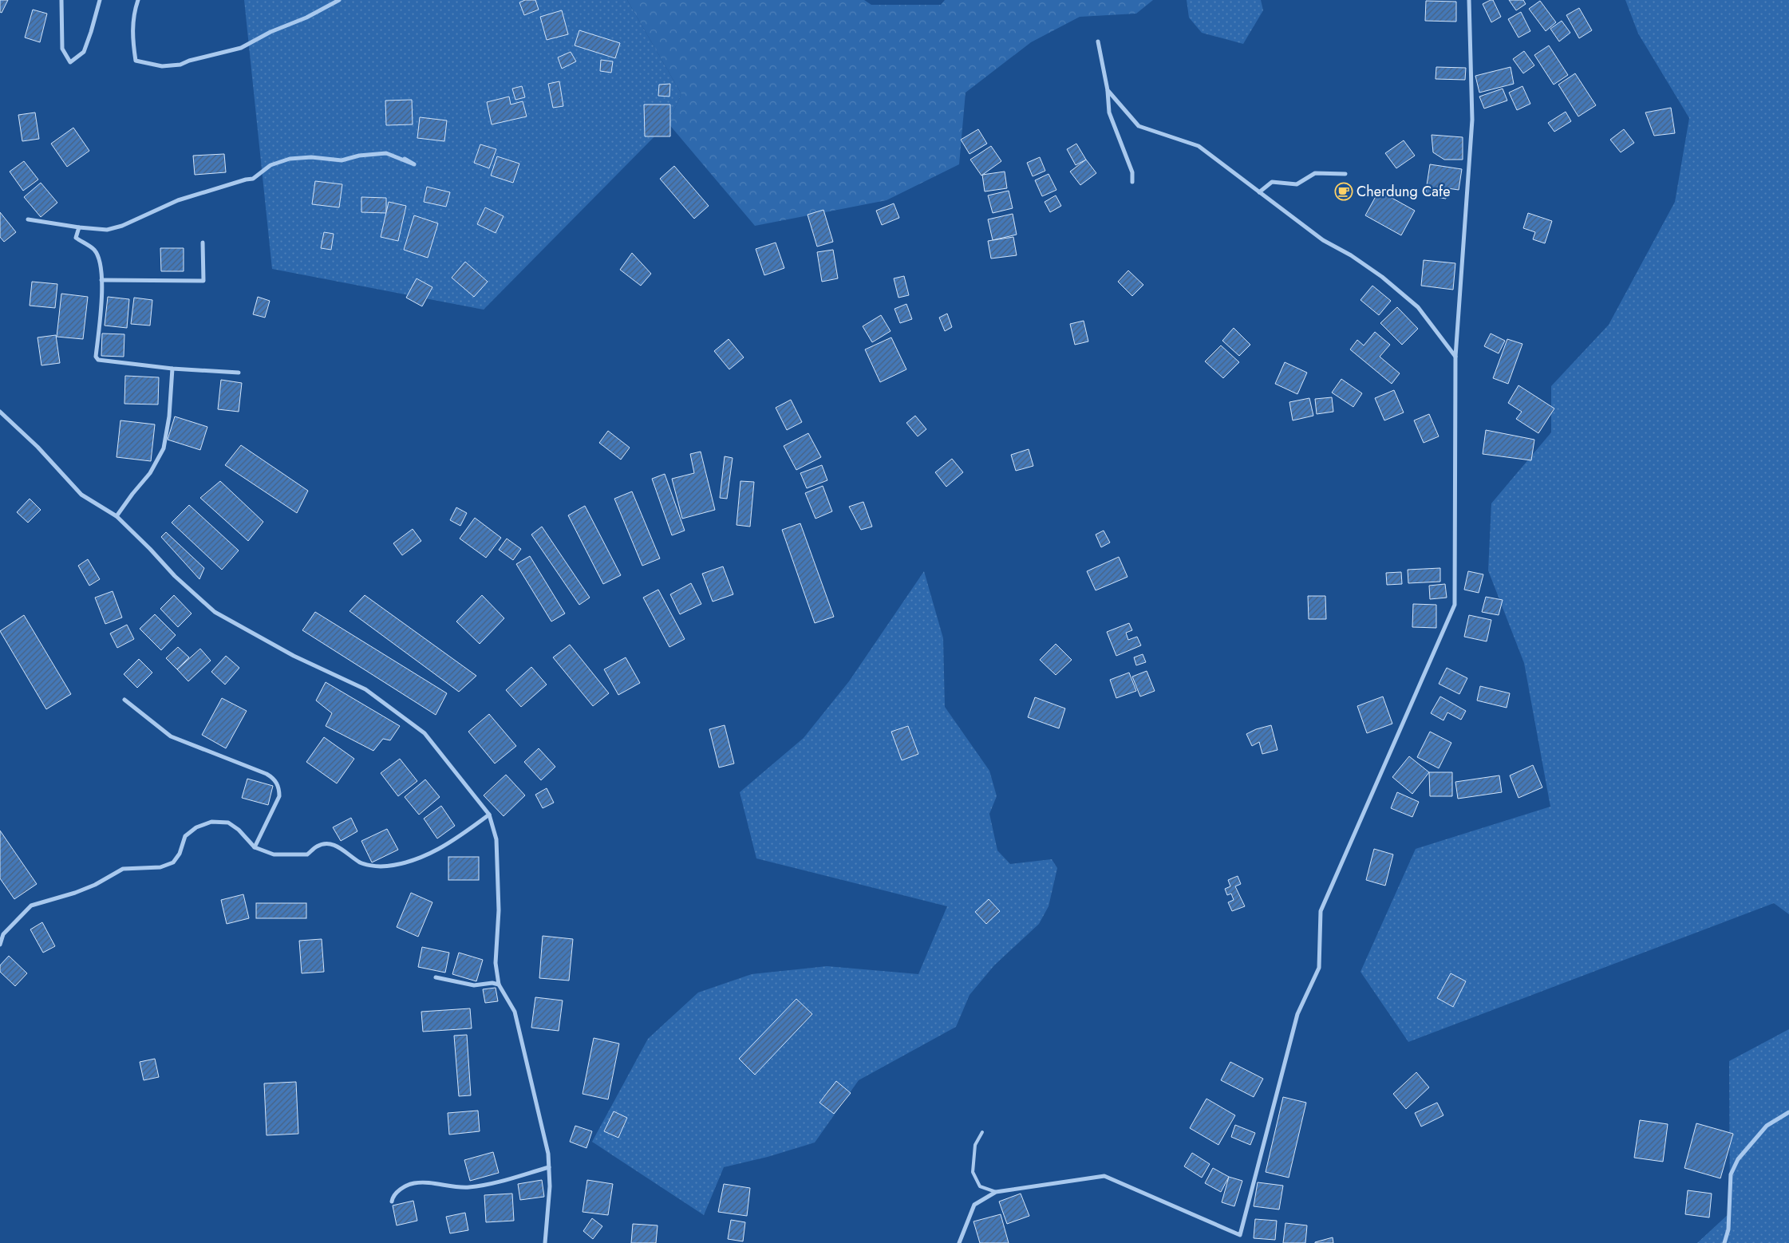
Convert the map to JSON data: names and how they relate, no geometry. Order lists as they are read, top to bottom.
{
  "places": {
    "cafe": ["Cherdung Cafe"]
  }
}
